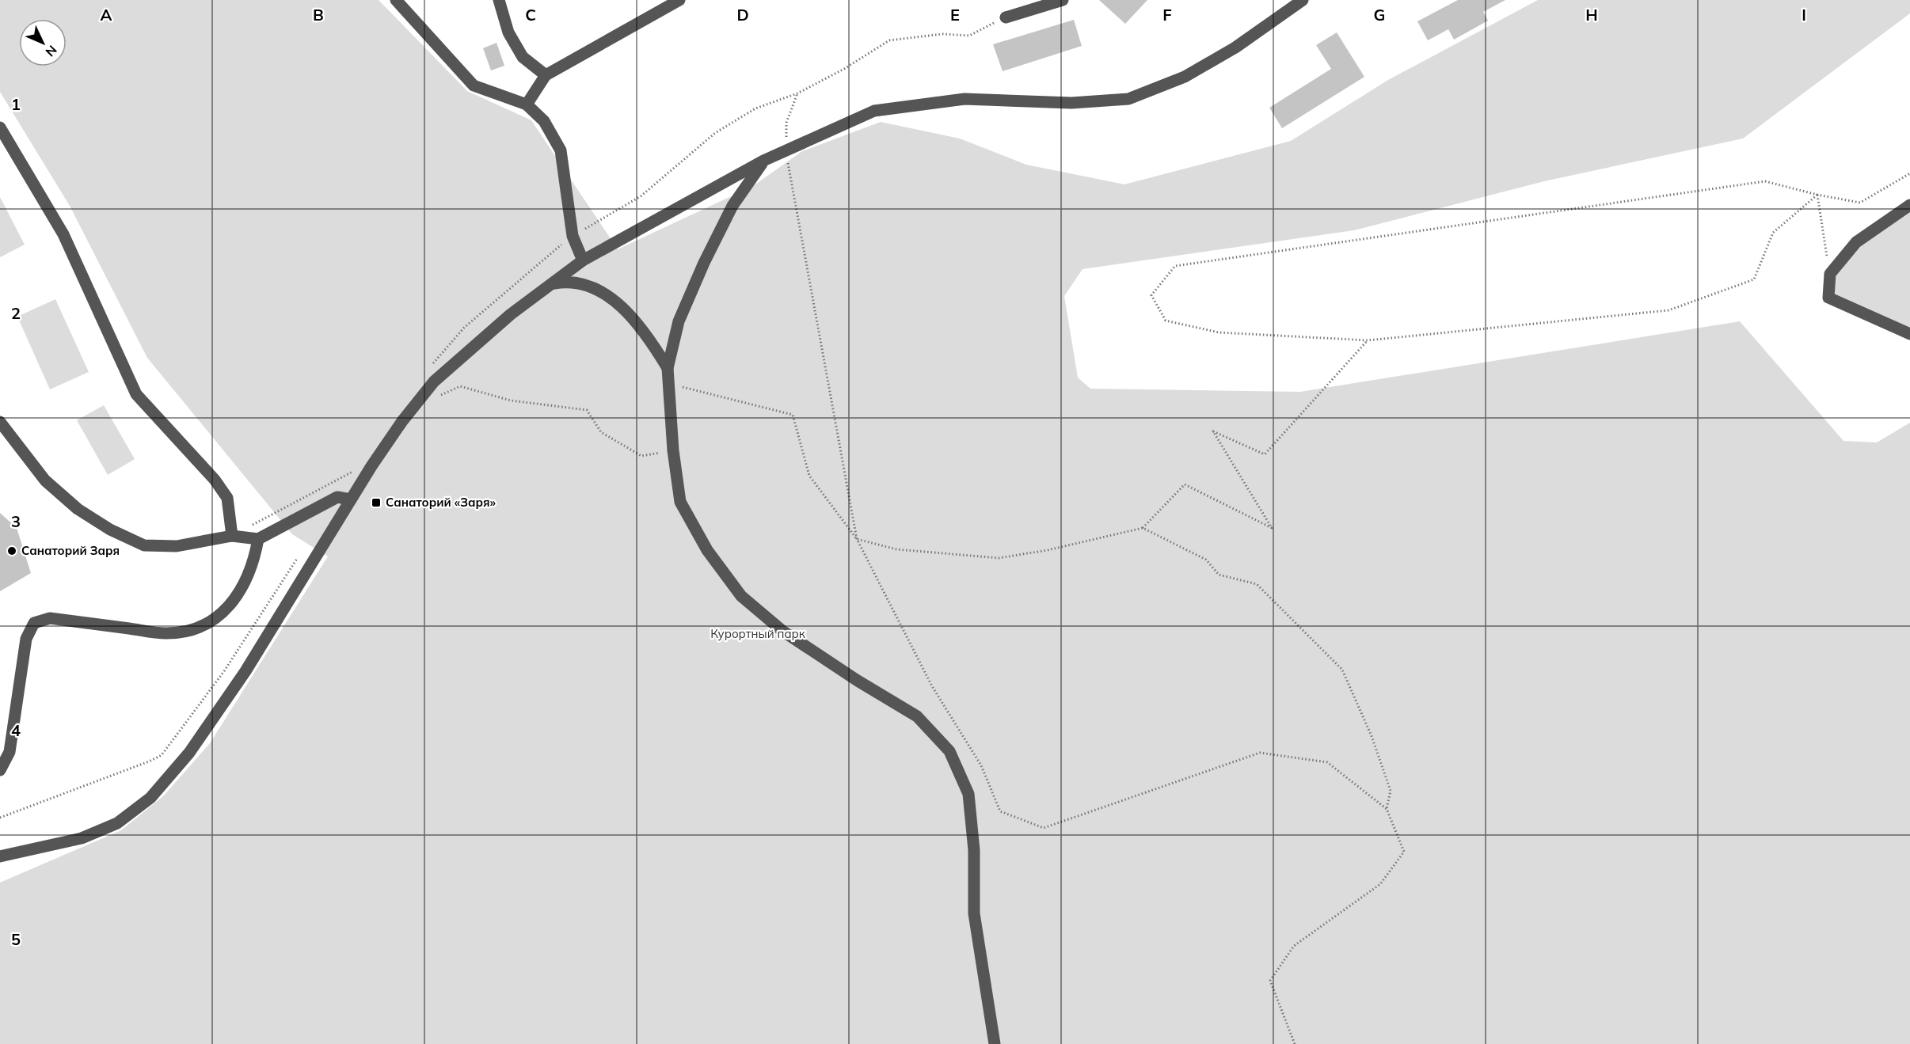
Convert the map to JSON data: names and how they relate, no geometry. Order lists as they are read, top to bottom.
{
  "parks": ["Курортный парк"],
  "places": {
    "transit": ["Санаторий «Заря»"],
    "other": ["Санаторий Заря"]
  },
  "north": "bottom right",
  "grid": {
    "columns": [
      "A",
      "B",
      "C",
      "D",
      "E",
      "F",
      "G",
      "H",
      "I"
    ],
    "rows": [
      "1",
      "2",
      "3",
      "4",
      "5"
    ]
  }
}
